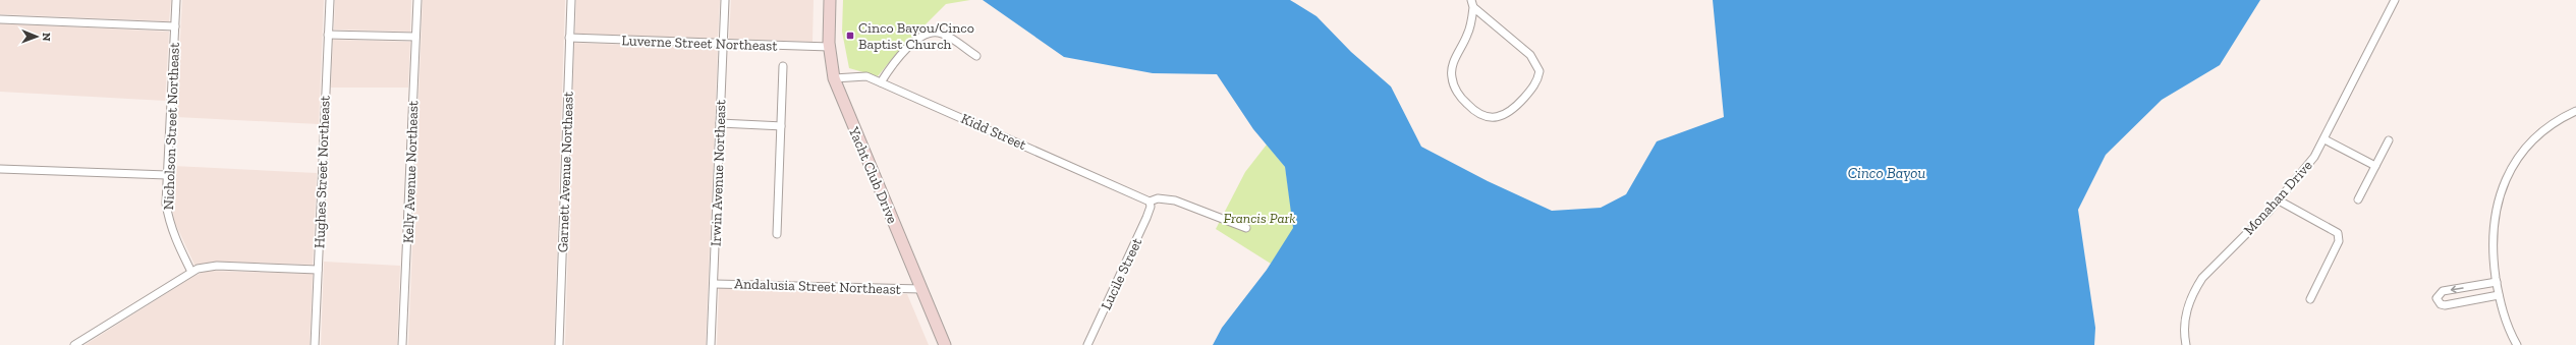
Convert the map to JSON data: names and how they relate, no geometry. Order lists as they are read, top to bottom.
{
  "streets": {
    "main road": ["Yacht Club Drive"],
    "street": [
      "Luverne Street Northeast",
      "Nicholson Street Northeast",
      "Kidd Street",
      "Hughes Street Northeast",
      "Kelly Avenue Northeast",
      "Garnett Avenue Northeast",
      "Irwin Avenue Northeast",
      "Monahan Drive",
      "Lucile Street",
      "Andalusia Street Northeast"
    ]
  },
  "crossings": [
    ["Luverne Street Northeast", "Garnett Avenue Northeast"],
    ["Luverne Street Northeast", "Irwin Avenue Northeast"],
    ["Luverne Street Northeast", "Yacht Club Drive"],
    ["Kidd Street", "Yacht Club Drive"],
    ["Kidd Street", "Lucile Street"],
    ["Irwin Avenue Northeast", "Andalusia Street Northeast"],
    ["Yacht Club Drive", "Andalusia Street Northeast"]
  ],
  "water": ["Cinco Bayou"],
  "parks": ["Francis Park"],
  "places": {
    "transit": ["Cinco Bayou/Cinco Baptist Church"]
  },
  "north": "right"
}
